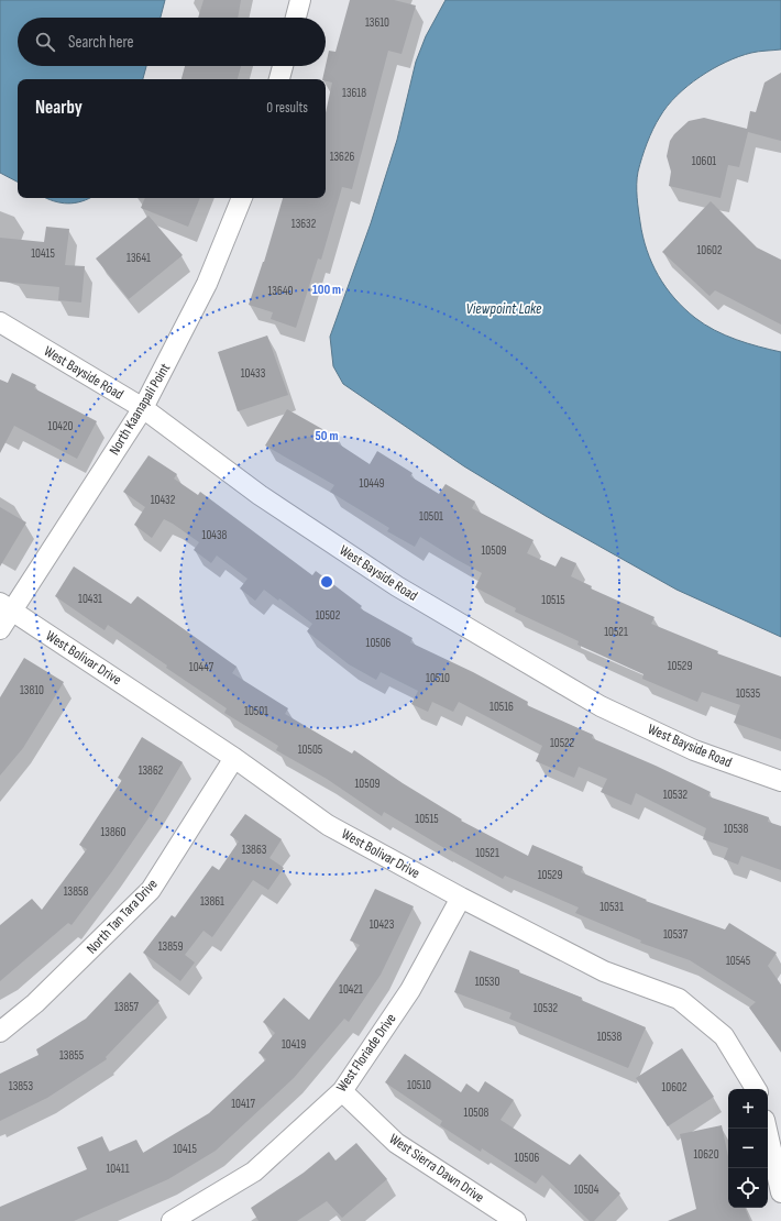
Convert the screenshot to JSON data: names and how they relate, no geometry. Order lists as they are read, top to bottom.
{
  "streets": {
    "street": [
      "West Bayside Road",
      "North Kaanapali Point",
      "West Bolivar Drive",
      "North Tan Tara Drive",
      "West Floriade Drive",
      "West Sierra Dawn Drive"
    ]
  },
  "crossings": [
    ["West Bayside Road", "North Kaanapali Point"],
    ["North Kaanapali Point", "West Bolivar Drive"],
    ["West Bolivar Drive", "North Tan Tara Drive"],
    ["West Bolivar Drive", "West Floriade Drive"],
    ["West Floriade Drive", "West Sierra Dawn Drive"]
  ],
  "water": ["Viewpoint Lake"],
  "house_numbers": [
    "13610",
    "13618",
    "13626",
    "10601",
    "13632",
    "10602",
    "10415",
    "13641",
    "13640",
    "10433",
    "10420",
    "10449",
    "10432",
    "10501",
    "10438",
    "10509",
    "10431",
    "10515",
    "10502",
    "10521",
    "10506",
    "10529",
    "10447",
    "10510",
    "13810",
    "10535",
    "10516",
    "10501",
    "10522",
    "10505",
    "13862",
    "10509",
    "10532",
    "10515",
    "10538",
    "13860",
    "13863",
    "10521",
    "10529",
    "13858",
    "13861",
    "10531",
    "10423",
    "10537",
    "13859",
    "10545",
    "10530",
    "10421",
    "13857",
    "10532",
    "10538",
    "10419",
    "13855",
    "10510",
    "13853",
    "10602",
    "10417",
    "10508",
    "10415",
    "10620",
    "10506",
    "10411",
    "10504"
  ],
  "page": {
    "search": "Search here",
    "heading": ["Nearby", "0 results"],
    "map_buttons": ["+", "−"]
  },
  "rings": ["100 m", "50 m"]
}
